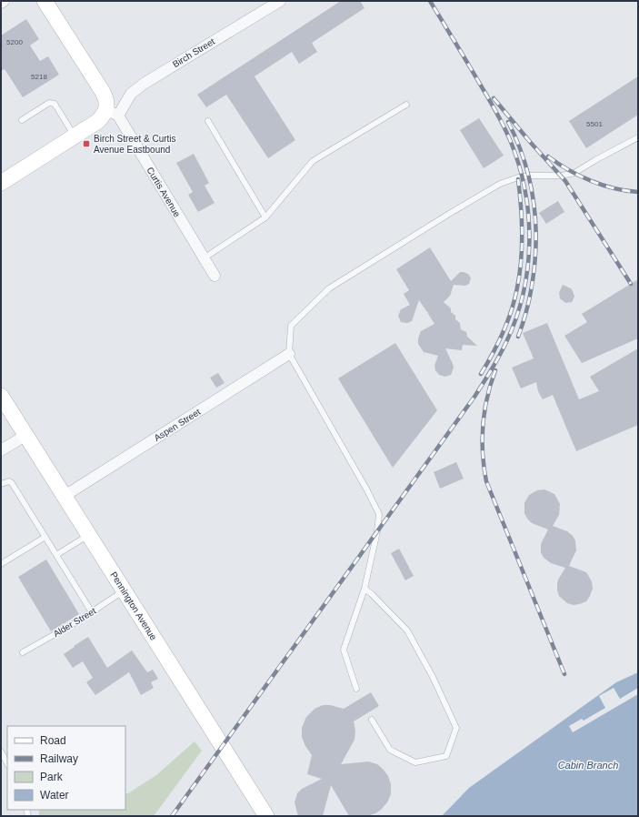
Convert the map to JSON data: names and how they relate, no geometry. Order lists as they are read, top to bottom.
{
  "streets": {
    "main road": ["Birch Street", "Curtis Avenue", "Pennington Avenue"],
    "street": ["Aspen Street"],
    "lane": ["Alder Street"]
  },
  "crossings": [
    ["Birch Street", "Curtis Avenue"],
    ["Aspen Street", "Pennington Avenue"],
    ["Pennington Avenue", "Alder Street"]
  ],
  "water": ["Cabin Branch"],
  "places": {
    "transit": ["Birch Street & Curtis Avenue Eastbound"]
  },
  "house_numbers": ["5200", "5218", "5501"],
  "legend": [
    "Road",
    "Railway",
    "Park",
    "Water"
  ]
}
